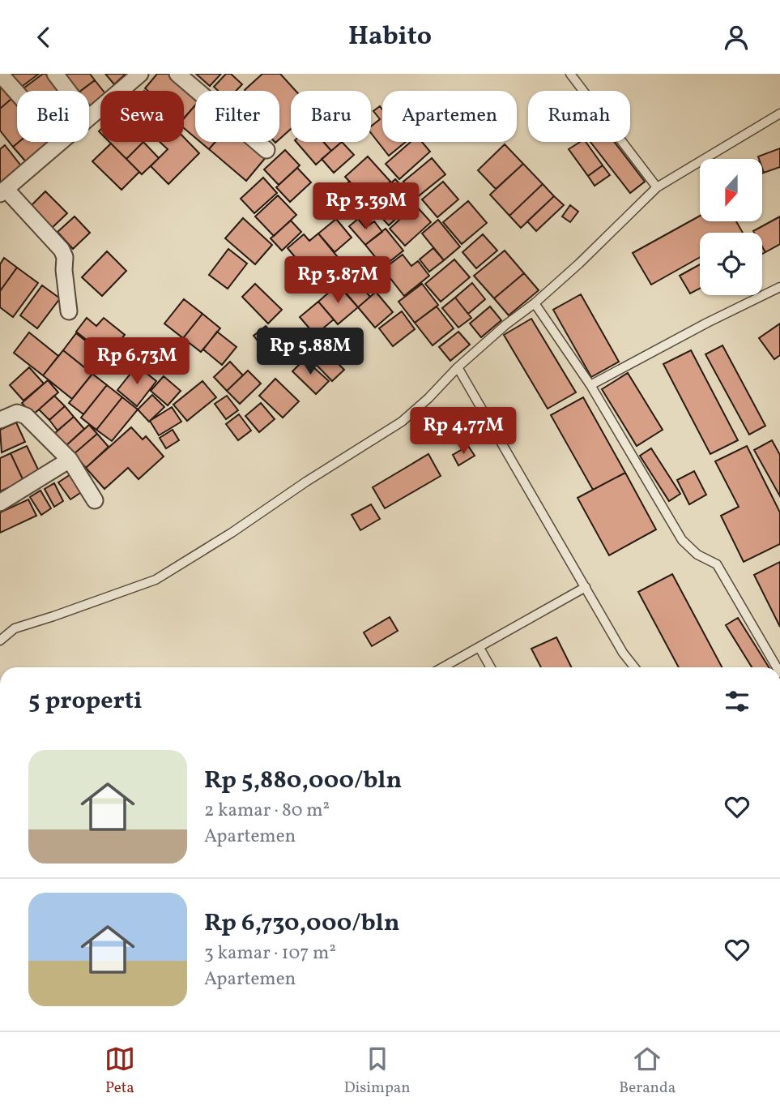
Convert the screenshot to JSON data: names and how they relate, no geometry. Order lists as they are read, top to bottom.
{
  "north": "bottom",
  "page": {
    "header": "Habito",
    "chip": [
      "Beli",
      "Sewa",
      "Filter",
      "Baru",
      "Apartemen",
      "Rumah"
    ],
    "price": [
      "Rp 3.39M",
      "Rp 3.87M",
      "Rp 5.88M",
      "Rp 6.73M",
      "Rp 4.77M"
    ],
    "heading": "5 properti",
    "list": [
      {
        "name": "Rp 5,880,000/bln",
        "note": "2 kamar · 80 m² · Apartemen"
      },
      {
        "name": "Rp 6,730,000/bln",
        "note": "3 kamar · 107 m² · Apartemen"
      }
    ],
    "tabs": ["Peta", "Disimpan", "Beranda"]
  }
}
